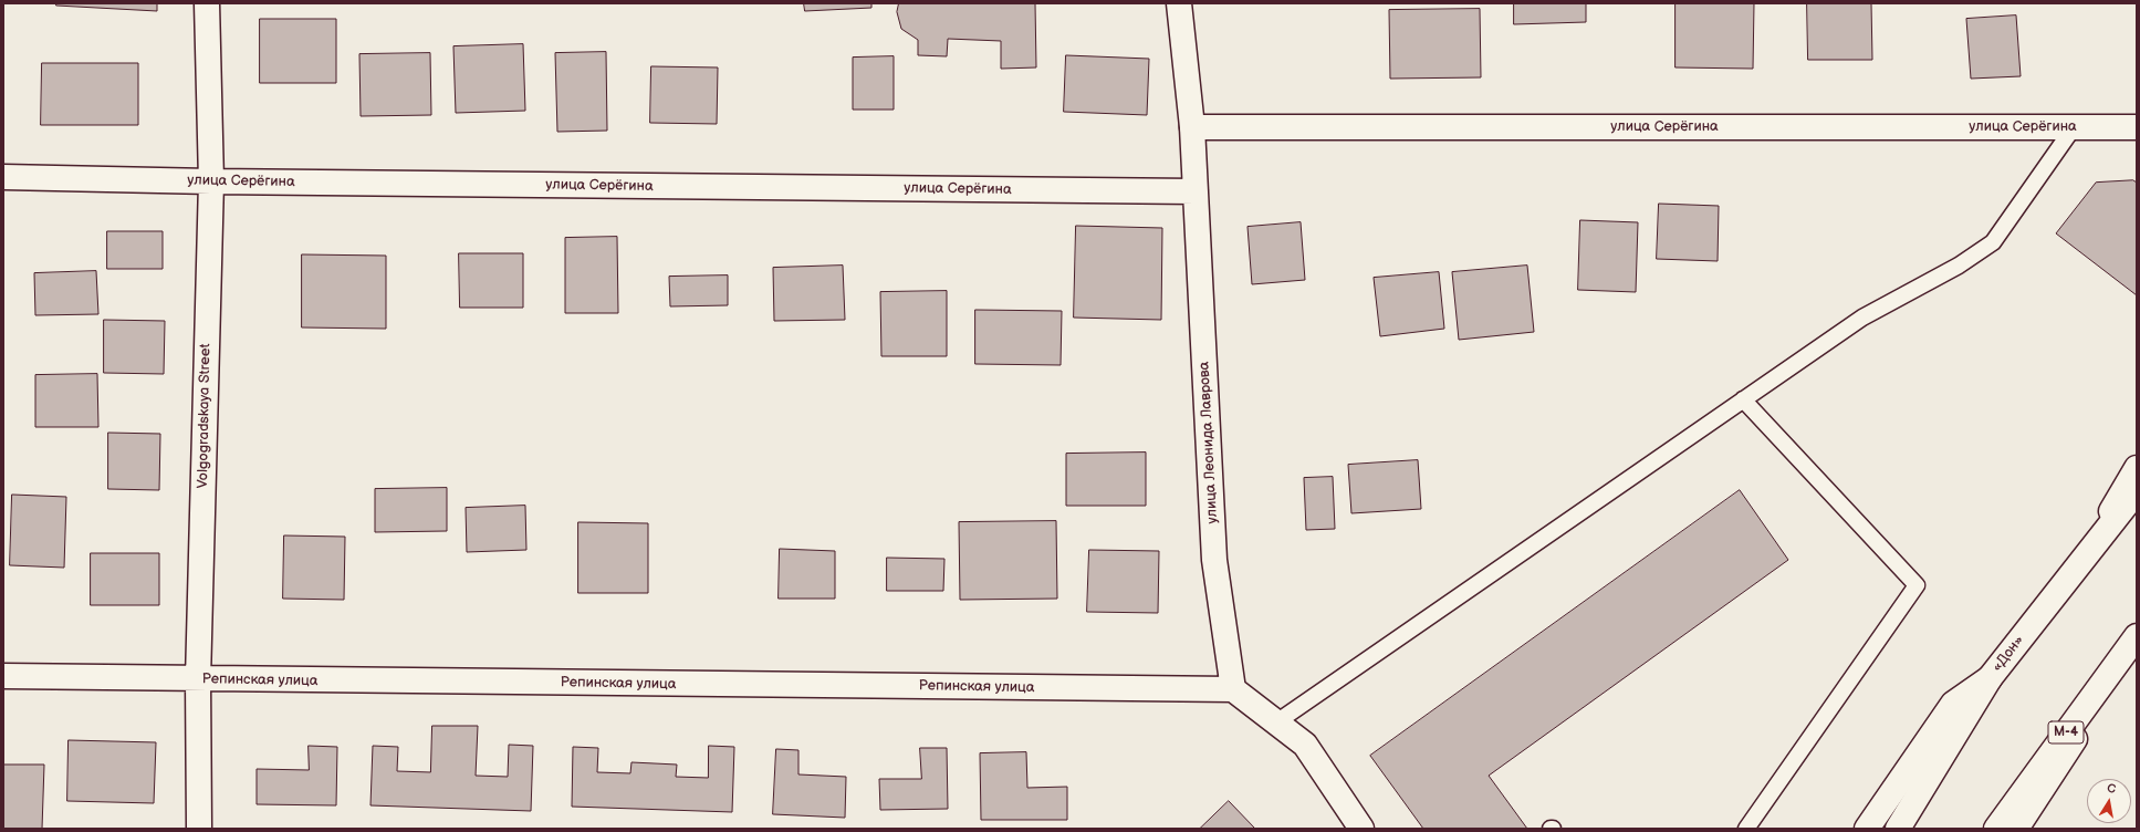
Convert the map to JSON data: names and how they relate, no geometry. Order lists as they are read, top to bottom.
{
  "streets": {
    "main road": [
      "улица Серёгина",
      "Volgogradskaya Street",
      "улица Леонида Лаврова",
      "«Дон»",
      "Репинская улица",
      "М-4"
    ]
  },
  "crossings": [
    ["улица Серёгина", "Volgogradskaya Street"],
    ["улица Серёгина", "улица Леонида Лаврова"],
    ["Volgogradskaya Street", "Репинская улица"],
    ["улица Леонида Лаврова", "Репинская улица"]
  ],
  "north": "top"
}
